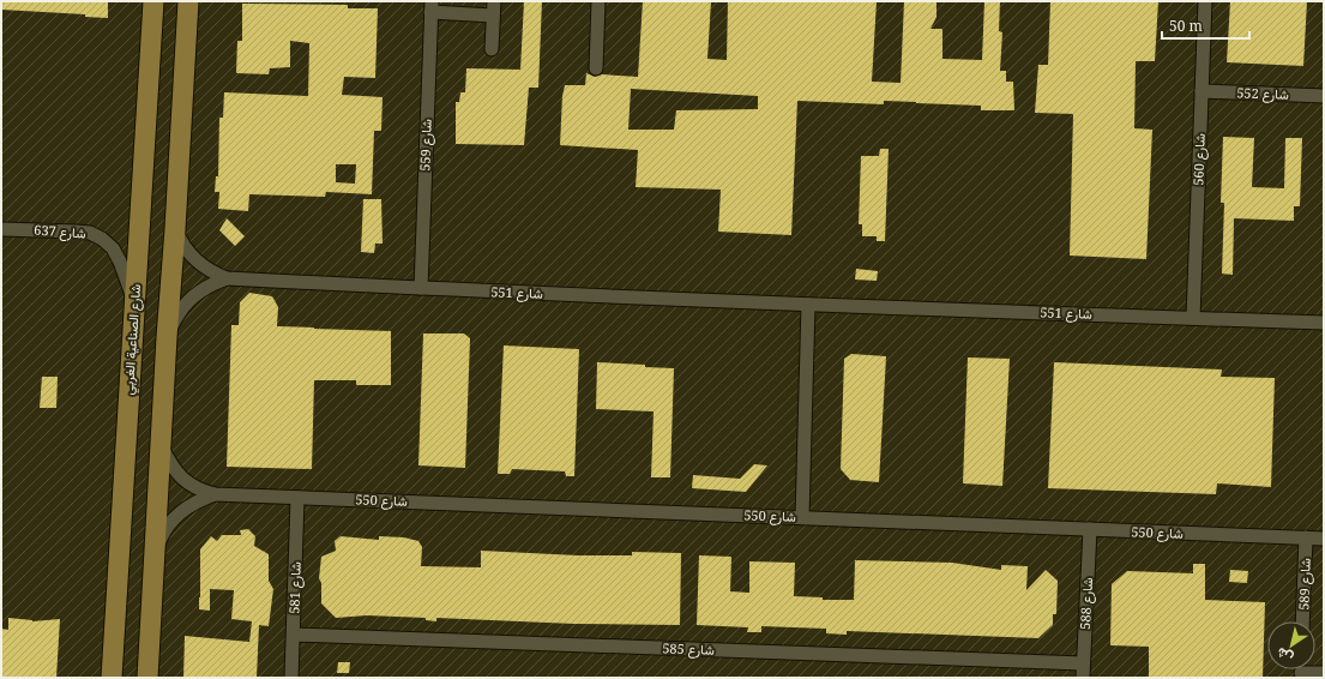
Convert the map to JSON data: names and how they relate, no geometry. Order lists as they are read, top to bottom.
{
  "streets": {
    "main road": ["شارع الصناعية الغربي"],
    "street": [
      "شارع 552",
      "شارع 559",
      "شارع 560",
      "شارع 637",
      "شارع 551",
      "شارع 550",
      "شارع 589",
      "شارع 581",
      "شارع 588",
      "شارع 585"
    ]
  },
  "crossings": [
    ["شارع 552", "شارع 560"],
    ["شارع 559", "شارع 551"],
    ["شارع 560", "شارع 551"],
    ["شارع 637", "شارع الصناعية الغربي"],
    ["شارع 550", "شارع 589"],
    ["شارع 550", "شارع 581"],
    ["شارع 550", "شارع 588"],
    ["شارع 581", "شارع 585"],
    ["شارع 588", "شارع 585"]
  ],
  "scale_bar": "50 m",
  "north": "bottom left"
}
